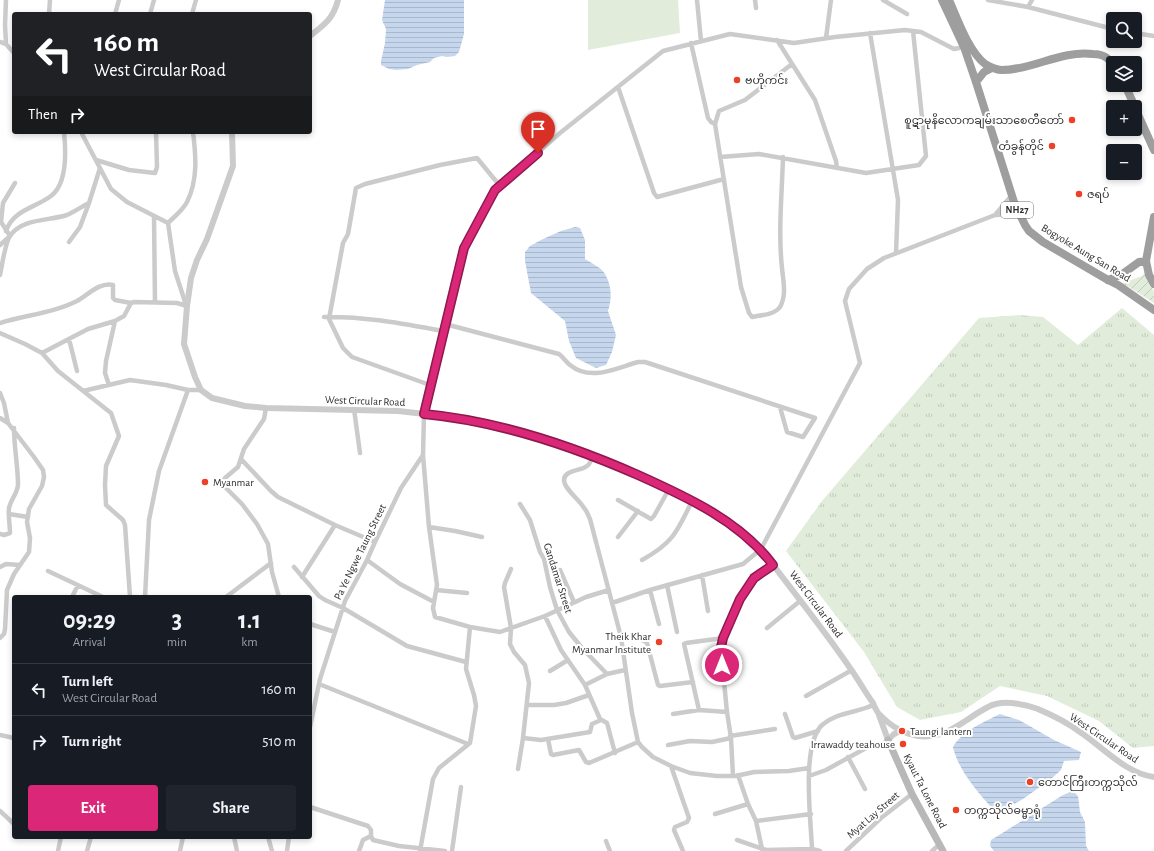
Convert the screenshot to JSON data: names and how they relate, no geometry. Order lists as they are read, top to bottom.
{
  "streets": {
    "highway": ["NH27", "Bogyoke Aung San Road"],
    "main road": ["Kyaut Ta Lone Road"],
    "street": [
      "West Circular Road",
      "Pa Ye Ngwe Taung Street",
      "Gandamar Street",
      "Myat Lay Street"
    ]
  },
  "crossings": [
    ["NH27", "Bogyoke Aung San Road"],
    ["Kyaut Ta Lone Road", "Myat Lay Street"]
  ],
  "places": [
    "ဗဟိုကင်း",
    "စူဋာမုနိလောကချမ်းသာစေတီတော်",
    "တံခွန်တိုင်",
    "ဇရပ်",
    "Myanmar",
    "Theik Khar Myanmar Institute",
    "Taungi lantern",
    "Irrawaddy teahouse",
    "တောင်ကြီးတက္ကသိုလ်",
    "တက္ကသိုလ်ဓမ္မာရုံ"
  ],
  "page": {
    "map_buttons": ["+", "−"],
    "turn": ["160 m", "West Circular Road"],
    "then": "Then",
    "eta": [
      "09:29",
      "Arrival",
      "3",
      "min",
      "1.1",
      "km"
    ],
    "list": [
      {
        "name": "Turn left",
        "note": "West Circular Road",
        "value": "160 m"
      },
      {
        "name": "Turn right",
        "value": "510 m"
      }
    ],
    "buttons": ["Exit", "Share"]
  }
}
